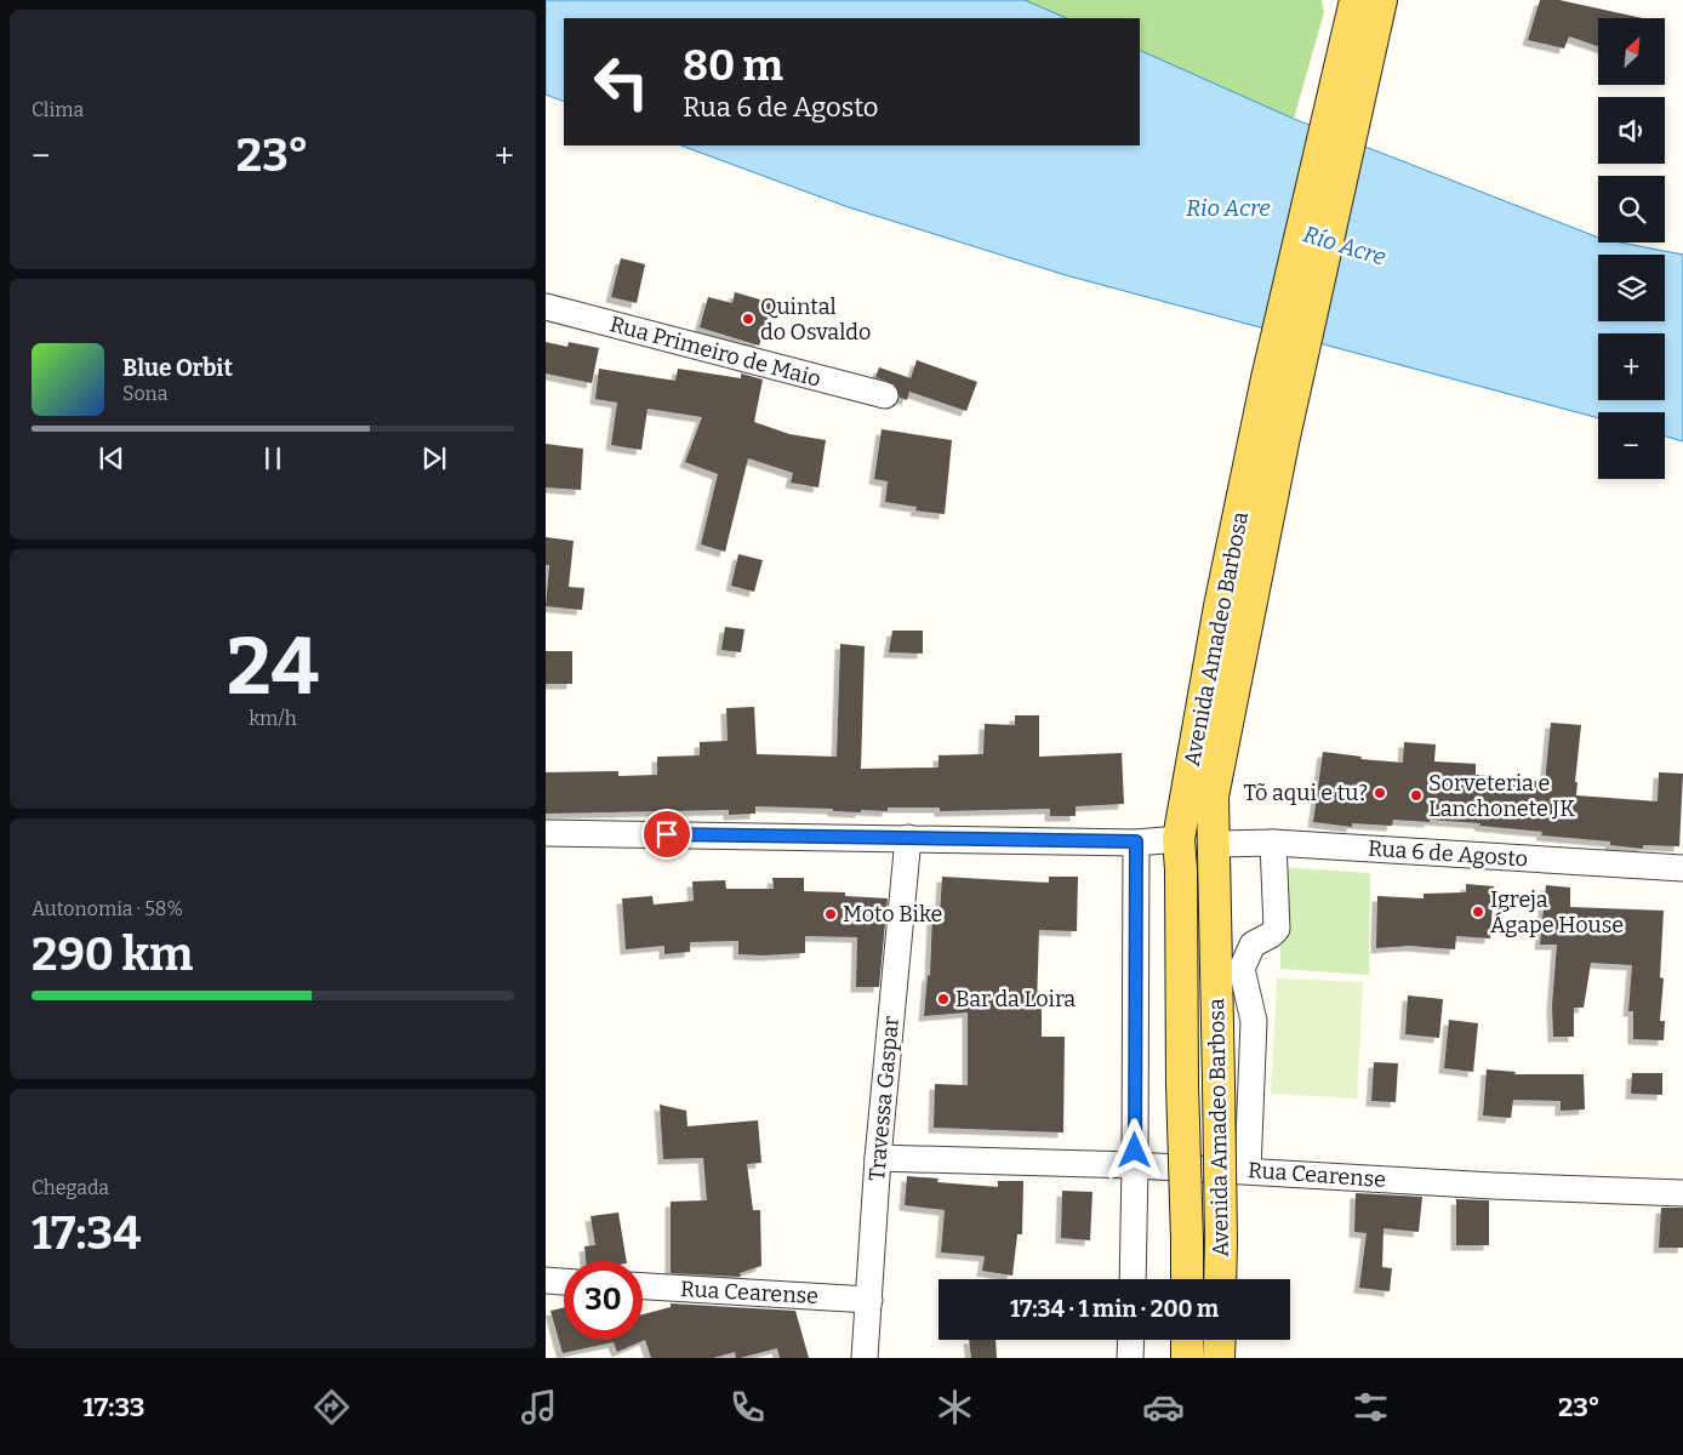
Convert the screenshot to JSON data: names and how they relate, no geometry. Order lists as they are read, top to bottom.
{
  "streets": {
    "main road": ["Avenida Amadeo Barbosa"],
    "street": [
      "Rua Primeiro de Maio",
      "Rua 6 de Agosto",
      "Travessa Gaspar",
      "Rua Cearense"
    ]
  },
  "crossings": [
    ["Avenida Amadeo Barbosa", "Rua 6 de Agosto"],
    ["Travessa Gaspar", "Rua Cearense"]
  ],
  "water": ["Rio Acre", "Río Acre"],
  "places": [
    "Quintal do Osvaldo",
    "Tõ aqui e tu?",
    "Sorveteria e Lanchonete JK",
    "Igreja Ágape House",
    "Moto Bike",
    "Bar da Loira"
  ],
  "north": "top right",
  "page": {
    "tile": [
      "Clima",
      ["24", "km/h"],
      ["Autonomia · 58%", "290 km"],
      ["Chegada", "17:34"]
    ],
    "map_buttons": ["+", "−"],
    "turn": ["80 m", "Rua 6 de Agosto"],
    "heat": ["−", "23°", "+"],
    "song": ["Blue Orbit", "Sona"],
    "limit": "30",
    "trip": "17:34 · 1 min · 200 m",
    "tabs": ["17:33", "23°"]
  }
}
